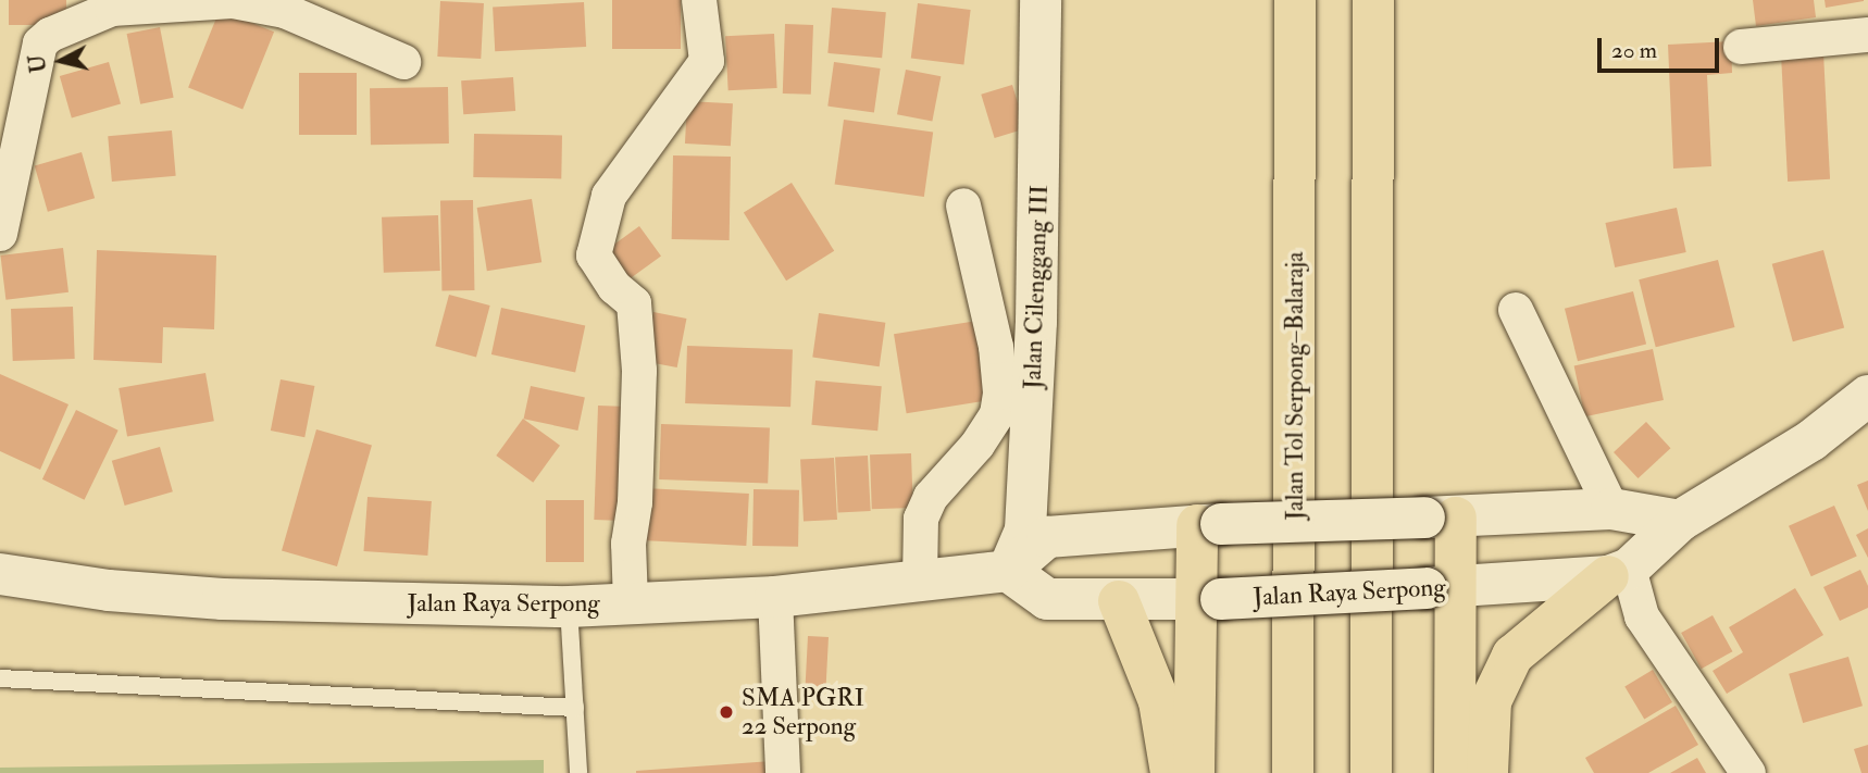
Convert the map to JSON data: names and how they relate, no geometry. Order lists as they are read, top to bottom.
{
  "streets": {
    "highway": ["Jalan Tol Serpong–Balaraja"],
    "main road": ["Jalan Cilenggang III", "Jalan Raya Serpong"]
  },
  "crossings": [
    ["Jalan Cilenggang III", "Jalan Raya Serpong"]
  ],
  "places": ["SMA PGRI 22 Serpong"],
  "scale_bar": "20 m",
  "north": "left"
}
